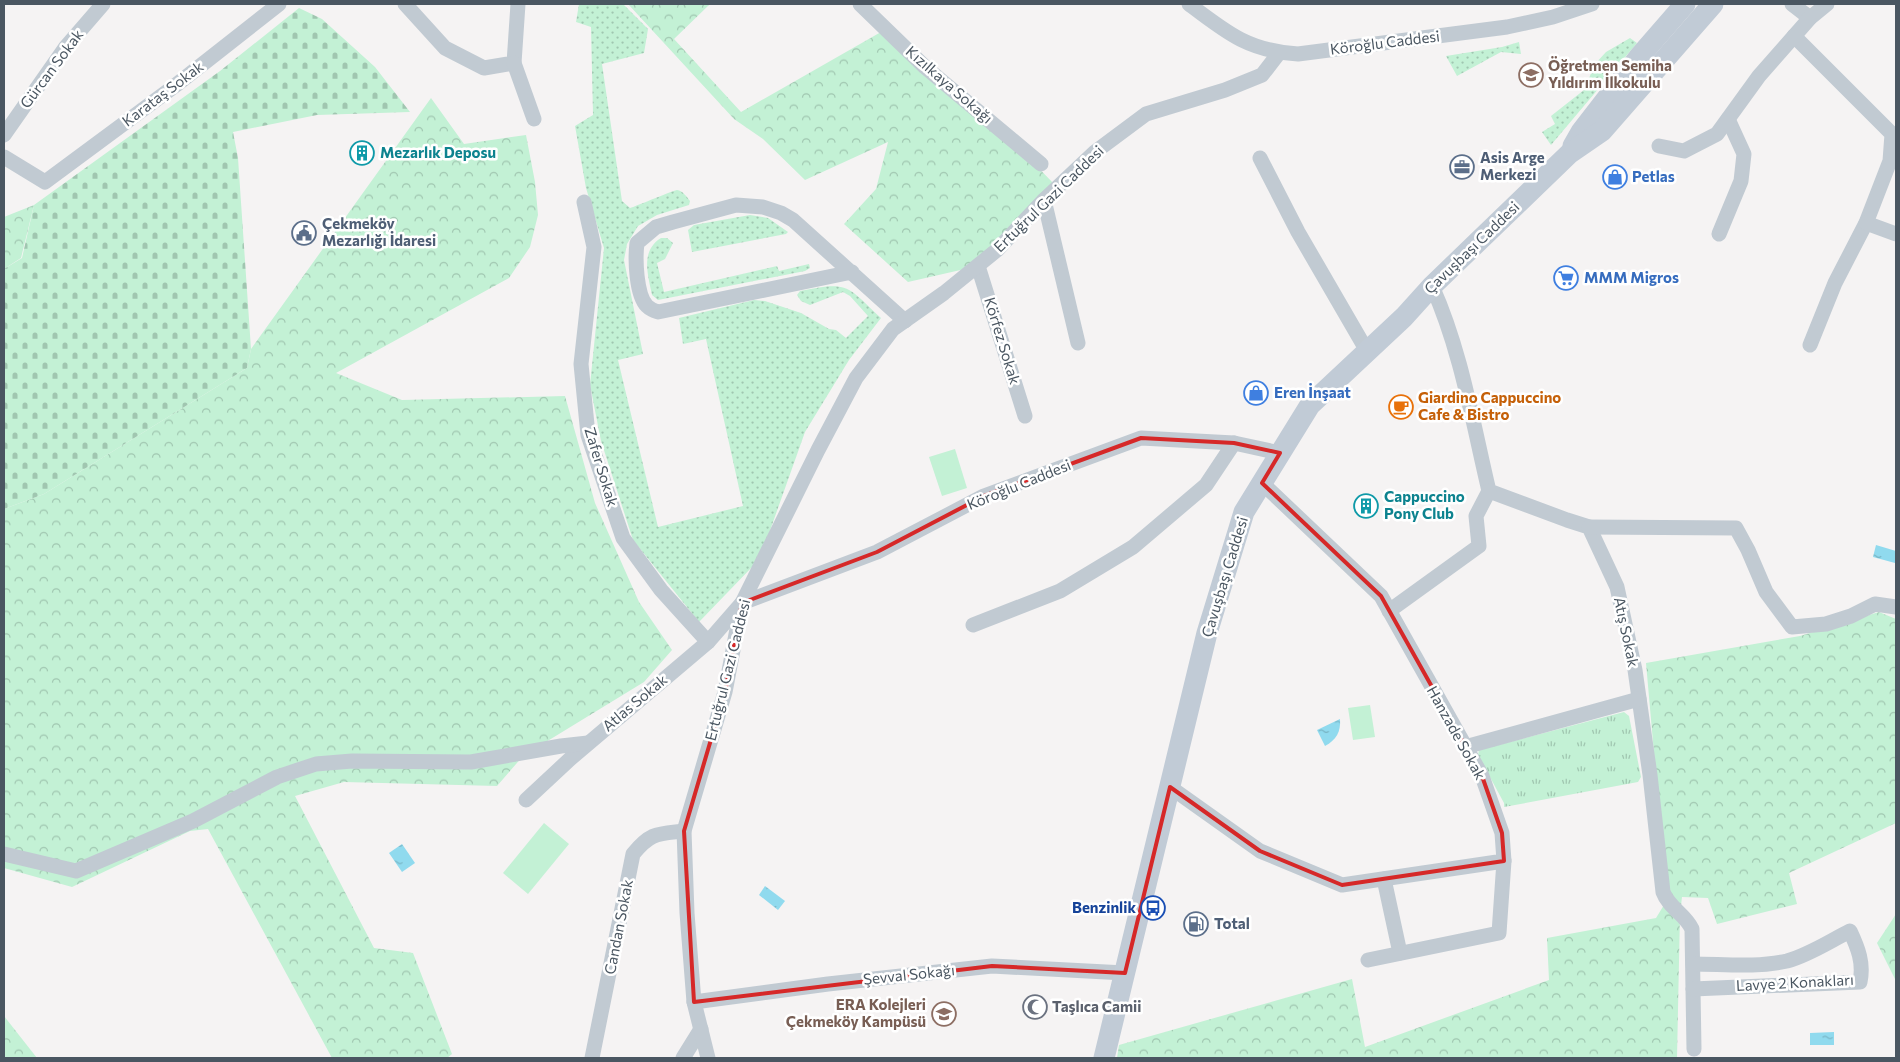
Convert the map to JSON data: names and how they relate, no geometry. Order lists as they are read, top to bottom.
{
  "streets": {
    "main road": ["Çavuşbaşı Caddesi"],
    "street": [
      "Köroğlu Caddesi",
      "Gürcan Sokak",
      "Kızılkaya Sokağı",
      "Karataş Sokak",
      "Ertuğrul Gazi Caddesi",
      "Körfez Sokak",
      "Zafer Sokak",
      "Atış Sokak",
      "Atlas Sokak",
      "Hanzade Sokak",
      "Candan Sokak",
      "Şevval Sokağı",
      "Lavye 2 Konakları"
    ]
  },
  "crossings": [
    ["Köroğlu Caddesi", "Ertuğrul Gazi Caddesi"],
    ["Köroğlu Caddesi", "Çavuşbaşı Caddesi"],
    ["Köroğlu Caddesi", "Atlas Sokak"],
    ["Ertuğrul Gazi Caddesi", "Körfez Sokak"],
    ["Ertuğrul Gazi Caddesi", "Atlas Sokak"],
    ["Ertuğrul Gazi Caddesi", "Candan Sokak"],
    ["Ertuğrul Gazi Caddesi", "Şevval Sokağı"],
    ["Çavuşbaşı Caddesi", "Hanzade Sokak"],
    ["Çavuşbaşı Caddesi", "Şevval Sokağı"],
    ["Zafer Sokak", "Atlas Sokak"],
    ["Atış Sokak", "Lavye 2 Konakları"]
  ],
  "places": {
    "school or university": ["Öğretmen Semiha Yıldırım İlkokulu", "ERA Kolejleri Çekmeköy Kampüsü"],
    "building": ["Mezarlık Deposu", "Cappuccino Pony Club"],
    "office": ["Asis Arge Merkezi"],
    "shop": ["Petlas", "Eren İnşaat"],
    "public building": ["Çekmeköy Mezarlığı İdaresi"],
    "supermarket": ["MMM Migros"],
    "cafe": ["Giardino Cappuccino Cafe & Bistro"],
    "bus stop": ["Benzinlik"],
    "fuel station": ["Total"],
    "mosque": ["Taşlıca Camii"]
  }
}
